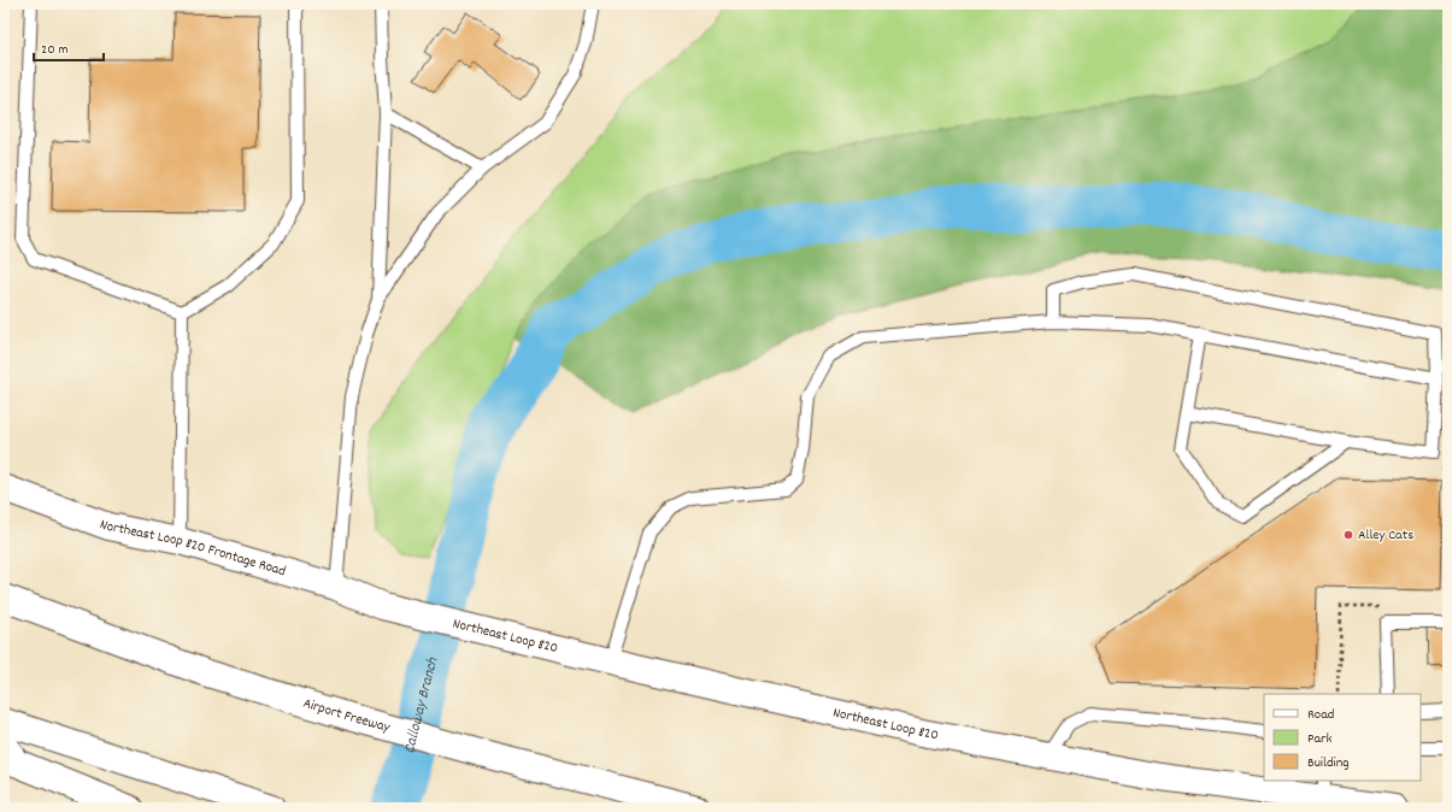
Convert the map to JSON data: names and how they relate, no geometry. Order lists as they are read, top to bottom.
{
  "streets": {
    "main road": ["Northeast Loop 820 Frontage Road", "Northeast Loop 820", "Airport Freeway"]
  },
  "crossings": [
    ["Northeast Loop 820 Frontage Road", "Northeast Loop 820"]
  ],
  "water": ["Calloway Branch"],
  "places": ["Alley Cats"],
  "legend": ["Road", "Park", "Building"],
  "scale_bar": "20 m"
}
